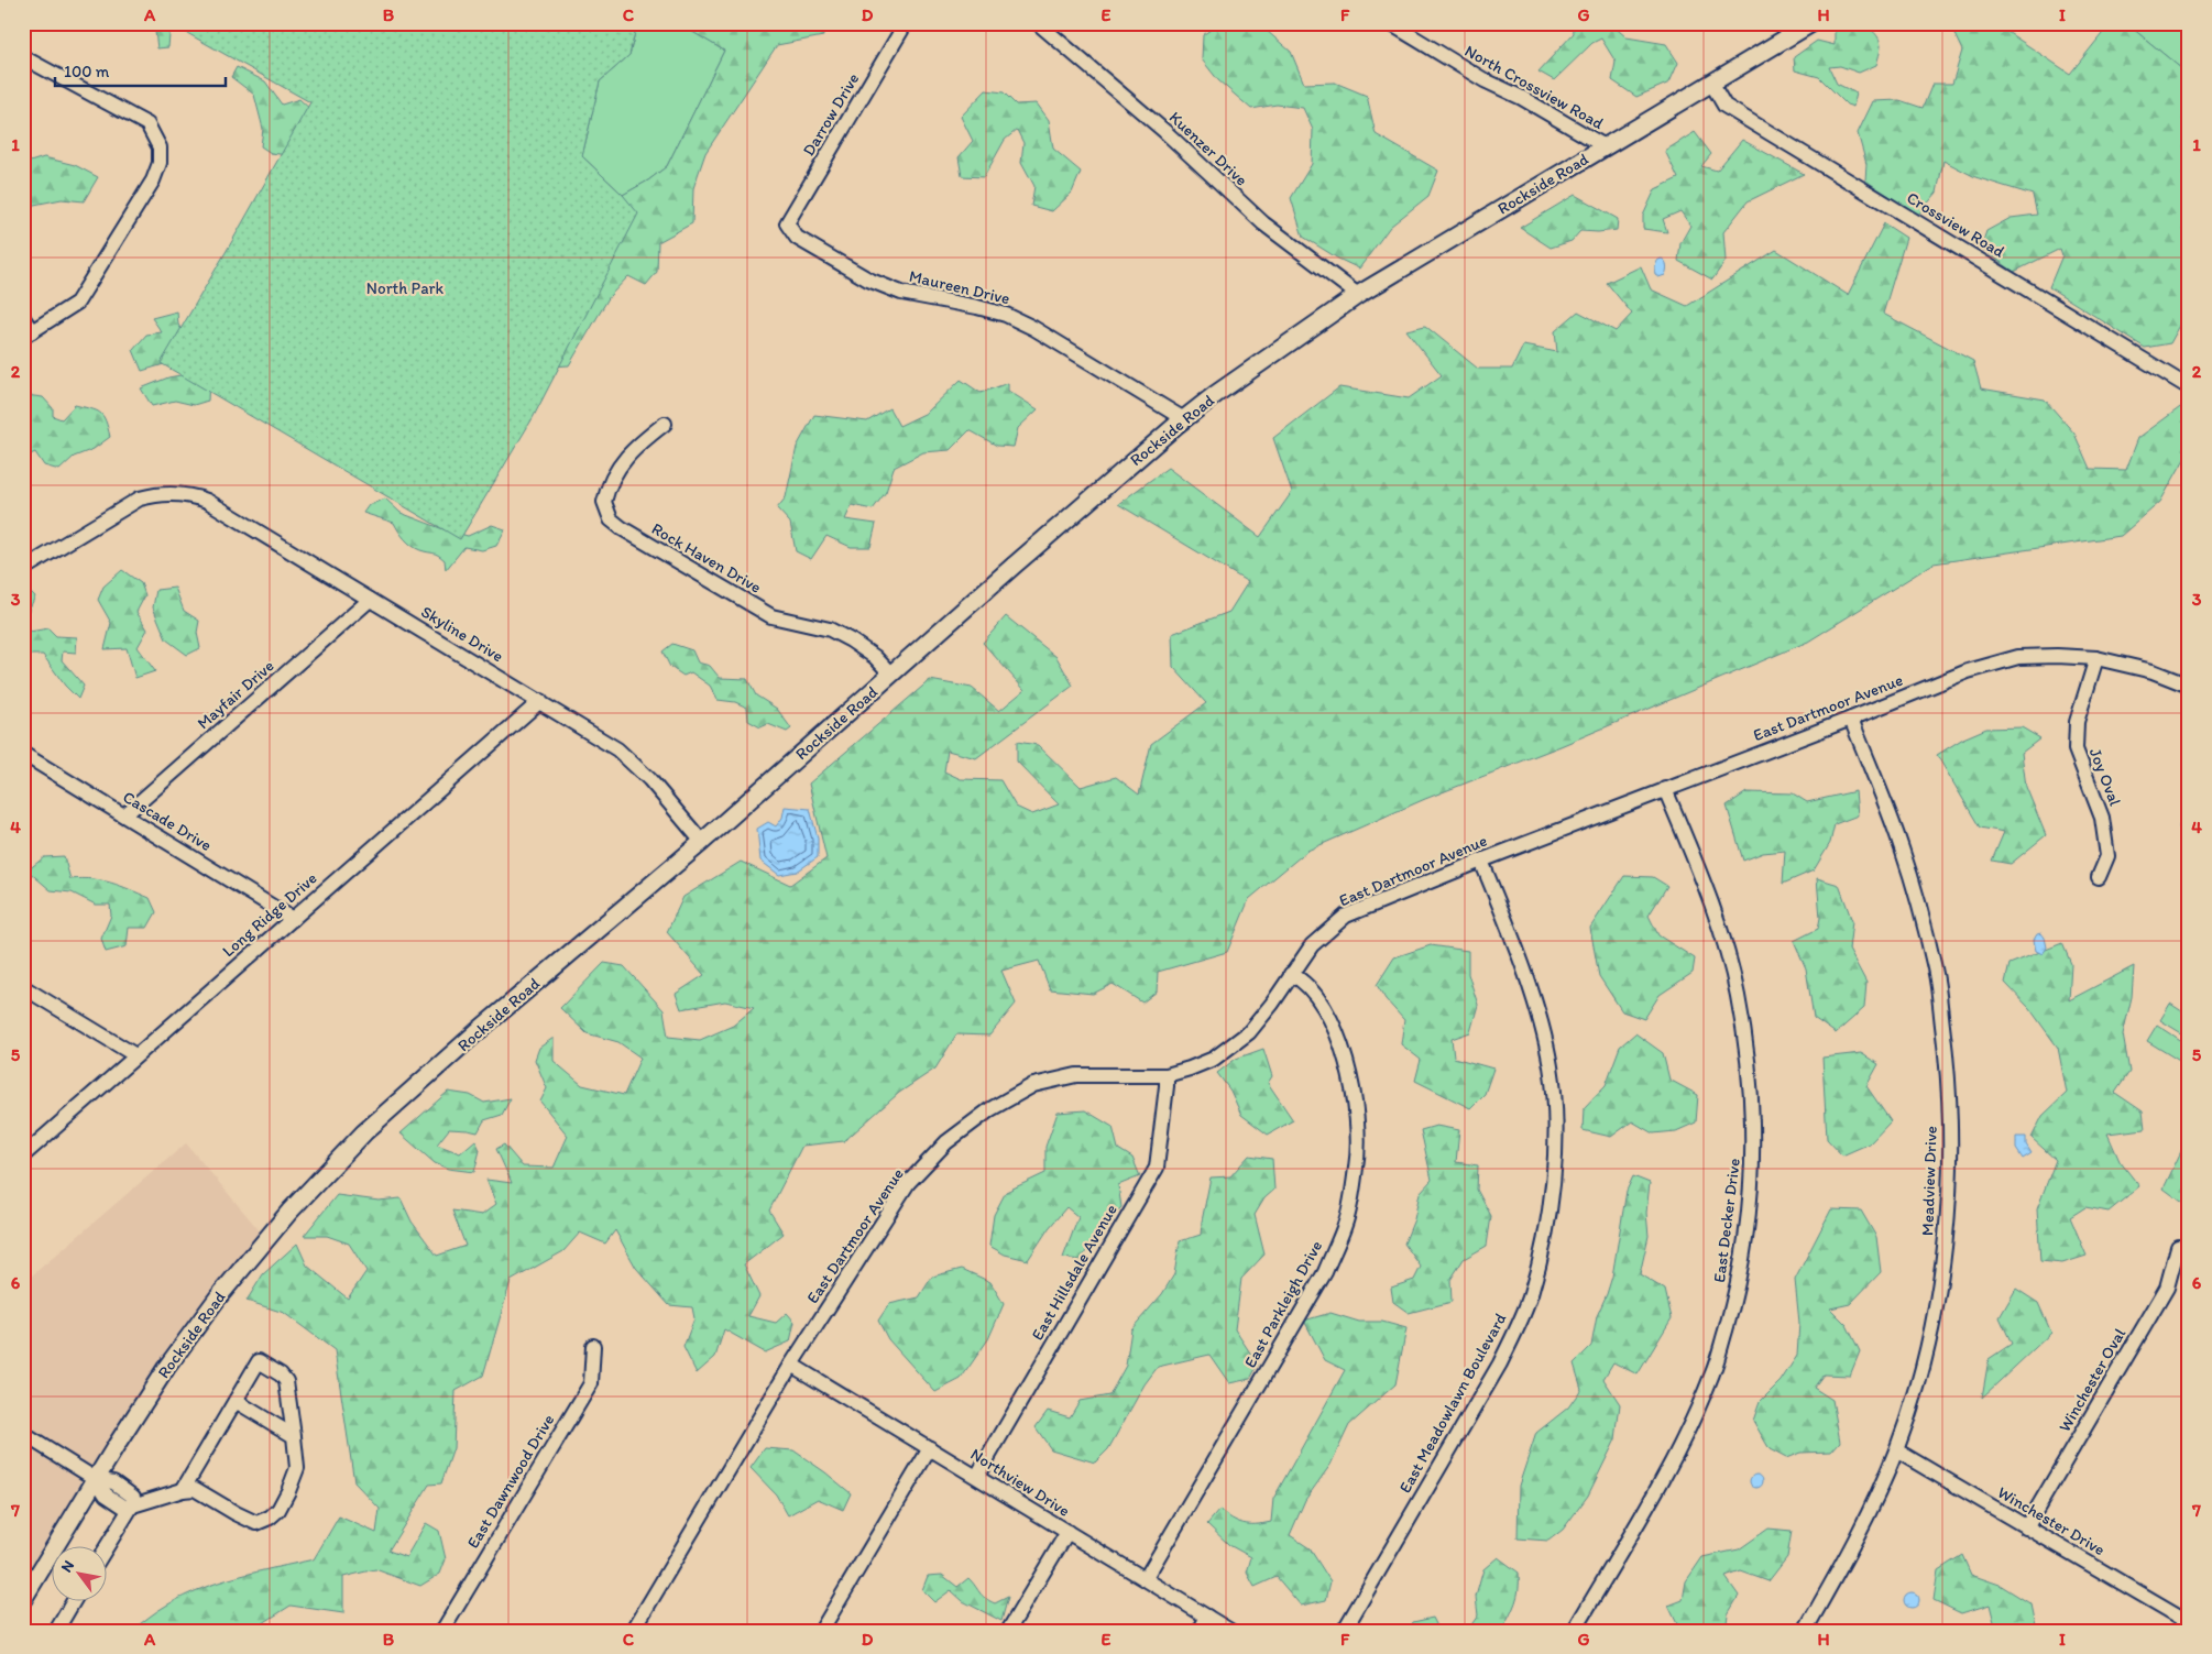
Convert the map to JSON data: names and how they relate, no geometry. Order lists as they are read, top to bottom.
{
  "streets": {
    "main road": ["Rockside Road"],
    "street": [
      "North Crossview Road",
      "Darrow Drive",
      "Kuenzer Drive",
      "Crossview Road",
      "Maureen Drive",
      "Rock Haven Drive",
      "Skyline Drive",
      "Mayfair Drive",
      "East Dartmoor Avenue",
      "Joy Oval",
      "Cascade Drive",
      "Long Ridge Drive",
      "Meadview Drive",
      "East Decker Drive",
      "East Hillsdale Avenue",
      "East Parkleigh Drive",
      "Winchester Oval",
      "East Meadowlawn Boulevard",
      "East Dawnwood Drive",
      "Northview Drive",
      "Winchester Drive"
    ]
  },
  "crossings": [
    ["North Crossview Road", "Rockside Road"],
    ["Darrow Drive", "Maureen Drive"],
    ["Kuenzer Drive", "Rockside Road"],
    ["Rockside Road", "Crossview Road"],
    ["Rockside Road", "Maureen Drive"],
    ["Rockside Road", "Rock Haven Drive"],
    ["Rockside Road", "Skyline Drive"],
    ["Skyline Drive", "Mayfair Drive"],
    ["Skyline Drive", "Long Ridge Drive"],
    ["Mayfair Drive", "Cascade Drive"],
    ["East Dartmoor Avenue", "Joy Oval"],
    ["East Dartmoor Avenue", "Meadview Drive"],
    ["East Dartmoor Avenue", "East Decker Drive"],
    ["East Dartmoor Avenue", "East Hillsdale Avenue"],
    ["East Dartmoor Avenue", "East Parkleigh Drive"],
    ["East Dartmoor Avenue", "East Meadowlawn Boulevard"],
    ["East Dartmoor Avenue", "Northview Drive"],
    ["Cascade Drive", "Long Ridge Drive"],
    ["Meadview Drive", "Winchester Drive"],
    ["East Hillsdale Avenue", "Northview Drive"],
    ["East Parkleigh Drive", "Northview Drive"],
    ["Winchester Oval", "Winchester Drive"]
  ],
  "parks": ["North Park"],
  "scale_bar": "100 m",
  "north": "top left",
  "grid": {
    "columns": [
      "A",
      "B",
      "C",
      "D",
      "E",
      "F",
      "G",
      "H",
      "I"
    ],
    "rows": [
      "1",
      "2",
      "3",
      "4",
      "5",
      "6",
      "7"
    ]
  }
}
